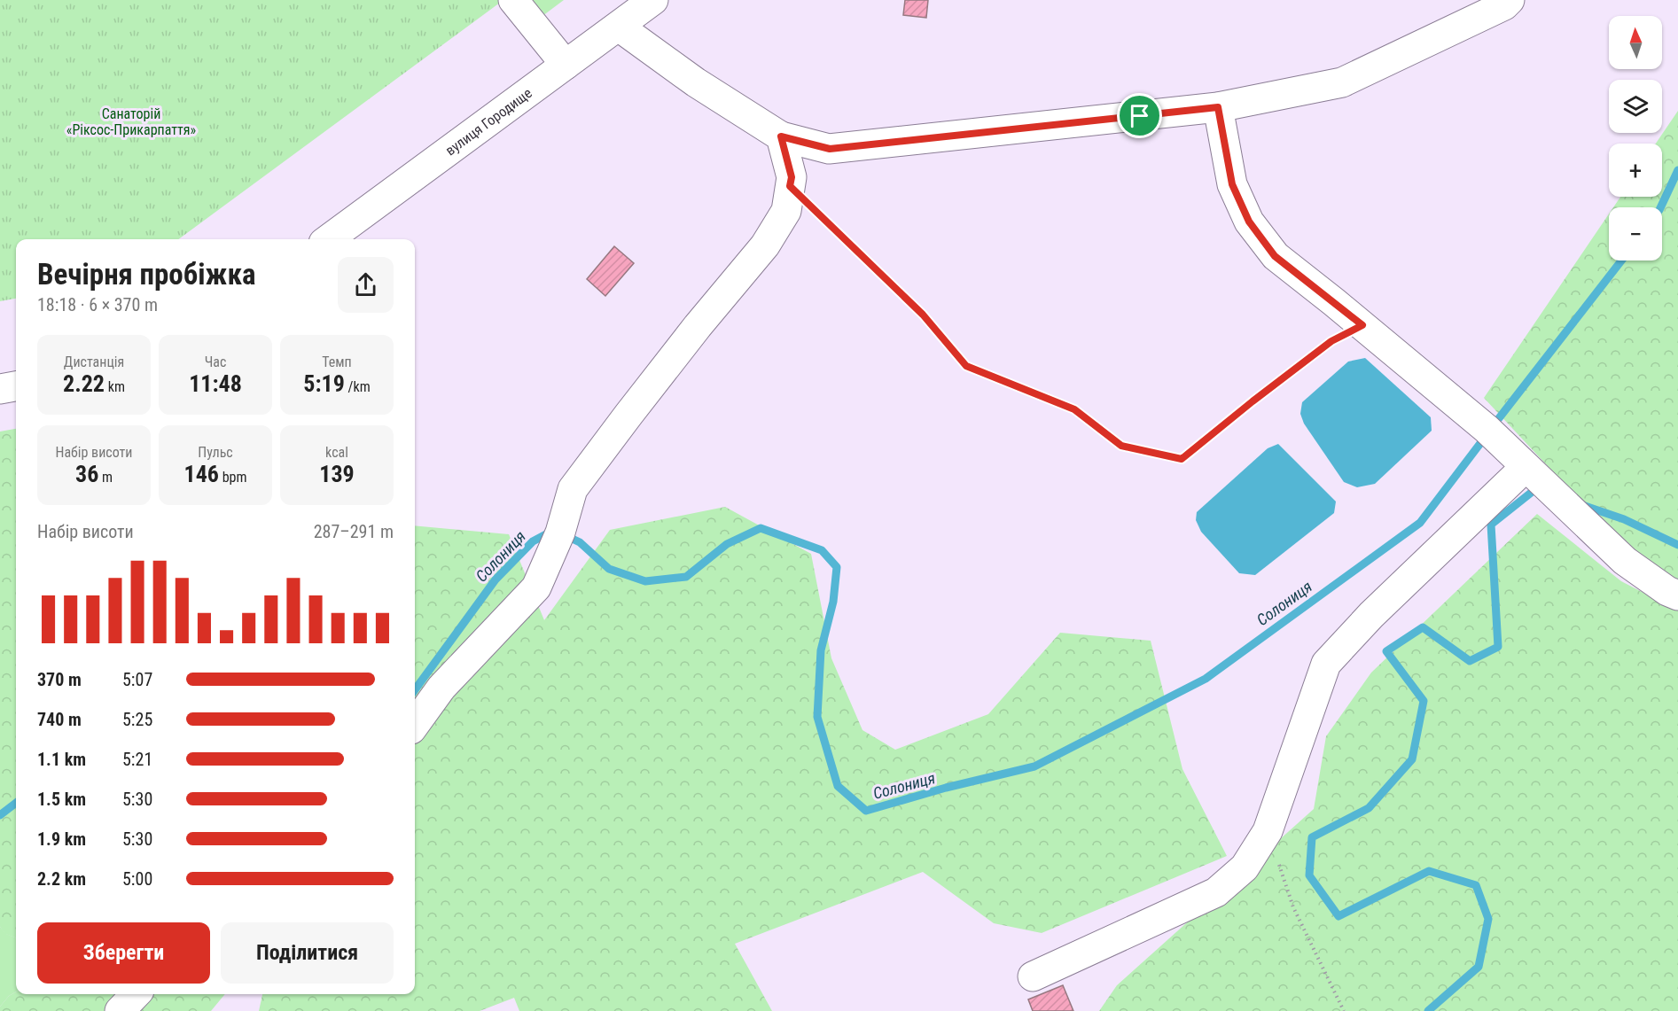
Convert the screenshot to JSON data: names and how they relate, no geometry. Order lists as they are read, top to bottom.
{
  "streets": {
    "street": ["вулиця Городище"]
  },
  "water": ["Солониця"],
  "parks": ["Санаторій «Ріксос-Прикарпаття»"],
  "north": "top",
  "page": {
    "map_buttons": ["+", "−"],
    "heading": ["Вечірня пробіжка", "18:18 · 6 × 370 m"],
    "stats": [
      ["Дистанція", "2.22 km"],
      ["Час", "11:48"],
      ["Темп", "5:19 /km"],
      ["Набір висоти", "36 m"],
      ["Пульс", "146 bpm"],
      ["kcal", "139"]
    ],
    "chart": ["Набір висоти", "287–291 m"],
    "list": [
      {
        "name": "370 m",
        "note": "5:07"
      },
      {
        "name": "740 m",
        "note": "5:25"
      },
      {
        "name": "1.1 km",
        "note": "5:21"
      },
      {
        "name": "1.5 km",
        "note": "5:30"
      },
      {
        "name": "1.9 km",
        "note": "5:30"
      },
      {
        "name": "2.2 km",
        "note": "5:00"
      }
    ],
    "buttons": ["Зберегти", "Поділитися"]
  }
}
